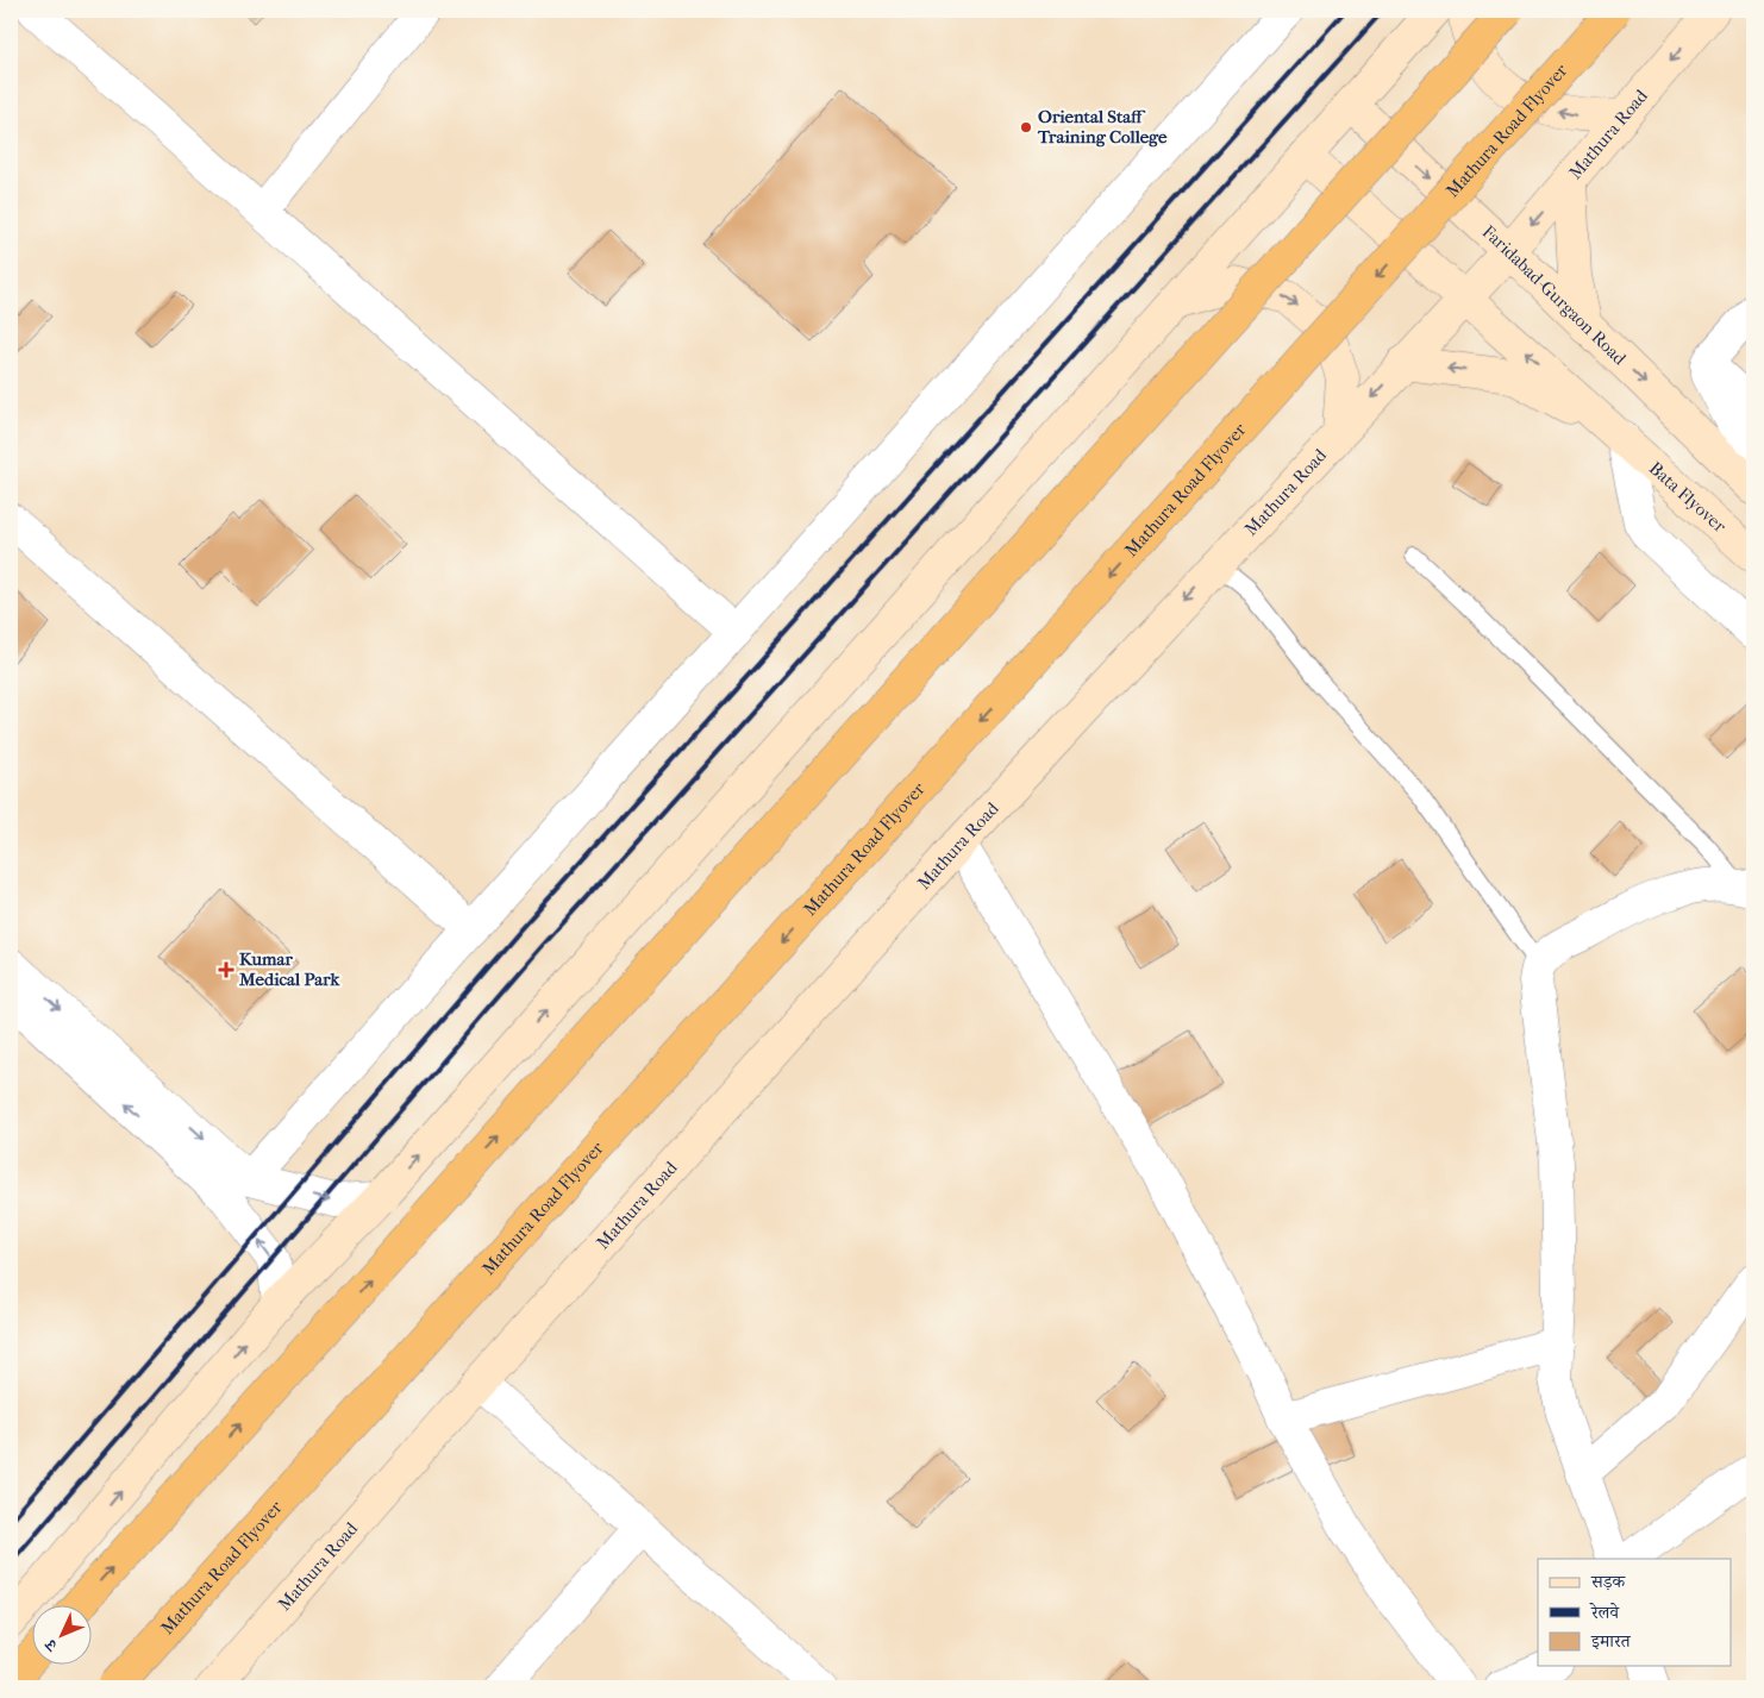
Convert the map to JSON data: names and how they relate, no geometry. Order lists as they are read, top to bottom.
{
  "streets": {
    "highway": ["Mathura Road Flyover"],
    "main road": ["Mathura Road", "Faridabad-Gurgaon Road", "Bata Flyover"]
  },
  "crossings": [
    ["Mathura Road", "Faridabad-Gurgaon Road"]
  ],
  "places": {
    "other": ["Oriental Staff Training College"],
    "health": ["Kumar Medical Park"]
  },
  "legend": ["सड़क", "रेलवे", "इमारत"],
  "north": "bottom left"
}
